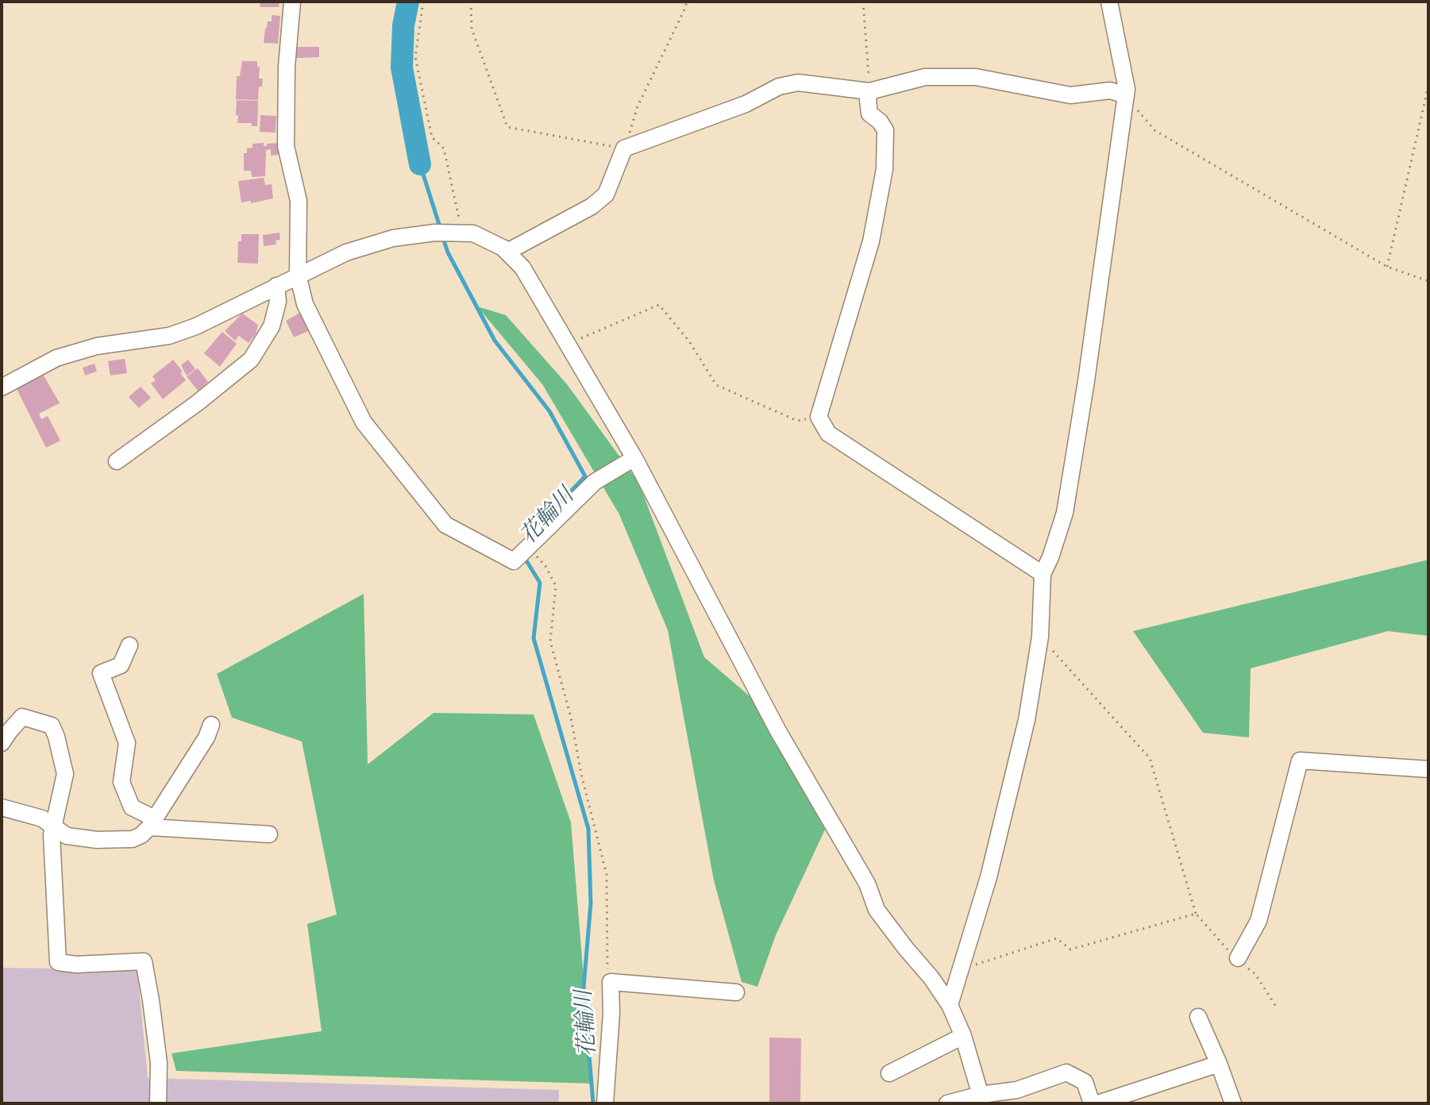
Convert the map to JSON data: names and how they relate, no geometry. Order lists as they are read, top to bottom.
{
  "water": ["花輪川"]
}
